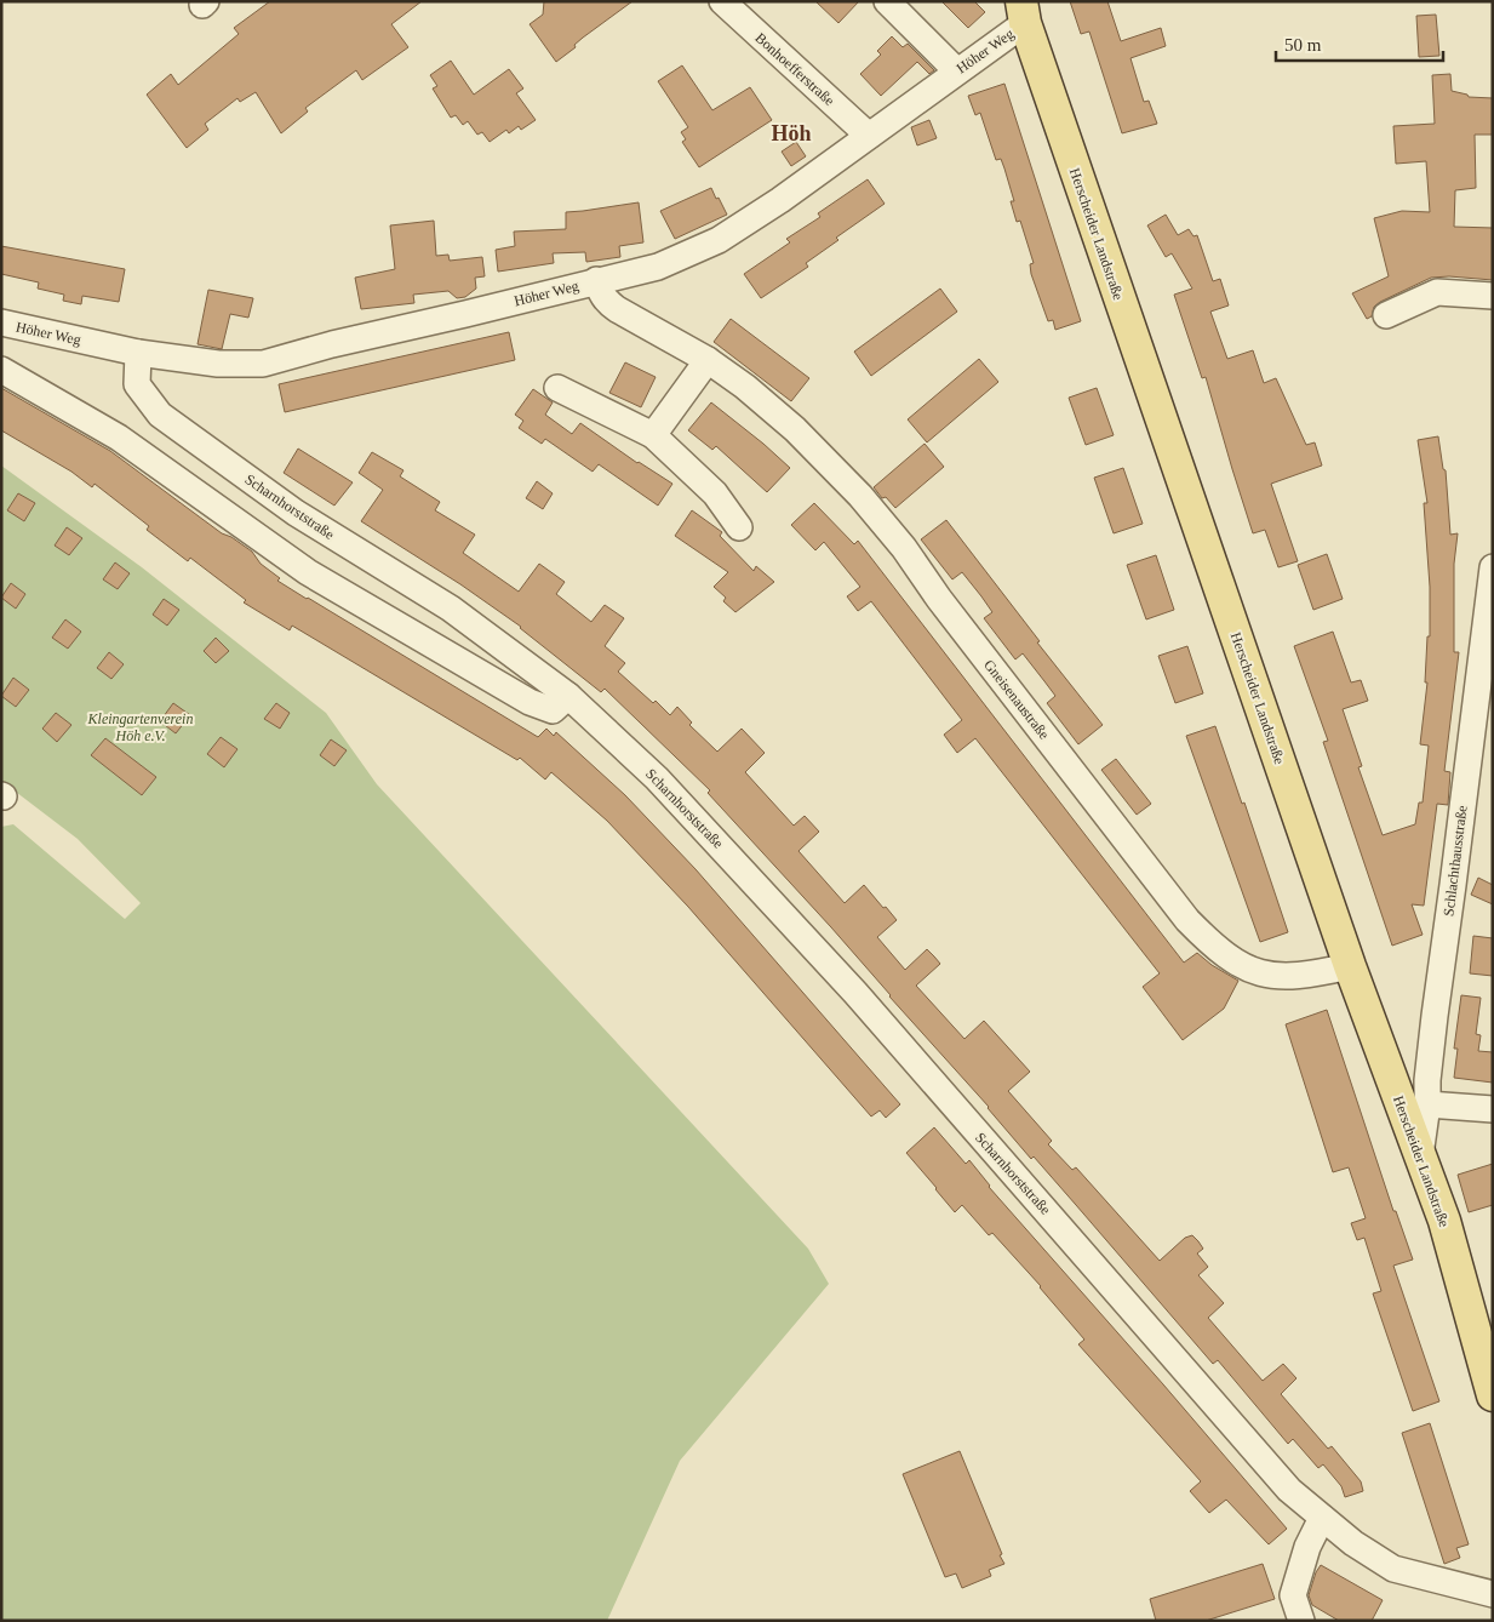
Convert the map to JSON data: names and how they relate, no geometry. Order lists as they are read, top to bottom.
{
  "streets": {
    "main road": ["Herscheider Landstraße"],
    "street": [
      "Höher Weg",
      "Bonhoefferstraße",
      "Scharnhorststraße",
      "Gneisenaustraße",
      "Schlachthausstraße"
    ]
  },
  "crossings": [
    ["Höher Weg", "Bonhoefferstraße"],
    ["Höher Weg", "Herscheider Landstraße"],
    ["Höher Weg", "Scharnhorststraße"],
    ["Höher Weg", "Gneisenaustraße"],
    ["Herscheider Landstraße", "Gneisenaustraße"],
    ["Herscheider Landstraße", "Schlachthausstraße"]
  ],
  "districts": ["Höh"],
  "parks": ["Kleingartenverein Höh e.V."],
  "scale_bar": "50 m"
}
